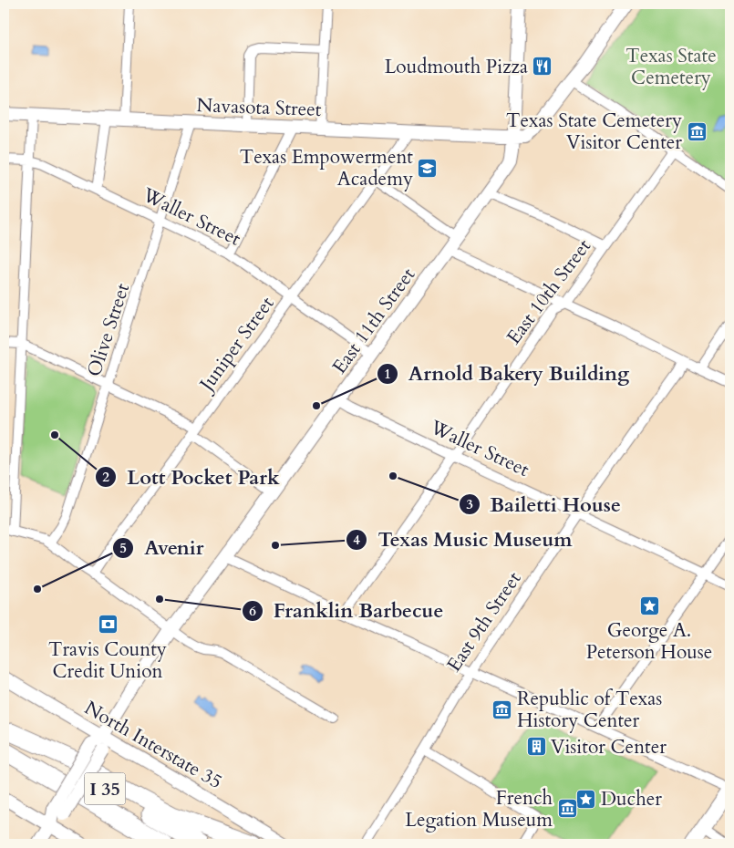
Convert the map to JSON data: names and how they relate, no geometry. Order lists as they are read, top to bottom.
{
  "streets": {
    "highway": ["I 35"],
    "street": [
      "Navasota Street",
      "Waller Street",
      "East 10th Street",
      "East 11th Street",
      "Olive Street",
      "Juniper Street",
      "East 9th Street",
      "North Interstate 35"
    ]
  },
  "crossings": [
    ["Navasota Street", "East 11th Street"],
    ["Navasota Street", "Olive Street"],
    ["Navasota Street", "Juniper Street"],
    ["Waller Street", "East 10th Street"],
    ["Waller Street", "East 11th Street"],
    ["Waller Street", "Olive Street"],
    ["Waller Street", "Juniper Street"],
    ["Waller Street", "East 9th Street"],
    ["East 11th Street", "North Interstate 35"]
  ],
  "parks": ["Texas State Cemetery"],
  "places": {
    "restaurant": ["Loudmouth Pizza"],
    "museum": ["Texas State Cemetery Visitor Center", "Republic of Texas History Center", "French Legation Museum"],
    "school or university": ["Texas Empowerment Academy"],
    "other": [
      "Arnold Bakery Building",
      "Lott Pocket Park",
      "Bailetti House",
      "Texas Music Museum",
      "Avenir",
      "Franklin Barbecue"
    ],
    "place": ["George A. Peterson House", "Ducher"],
    "bank": ["Travis County Credit Union"],
    "building": ["Visitor Center"]
  }
}
